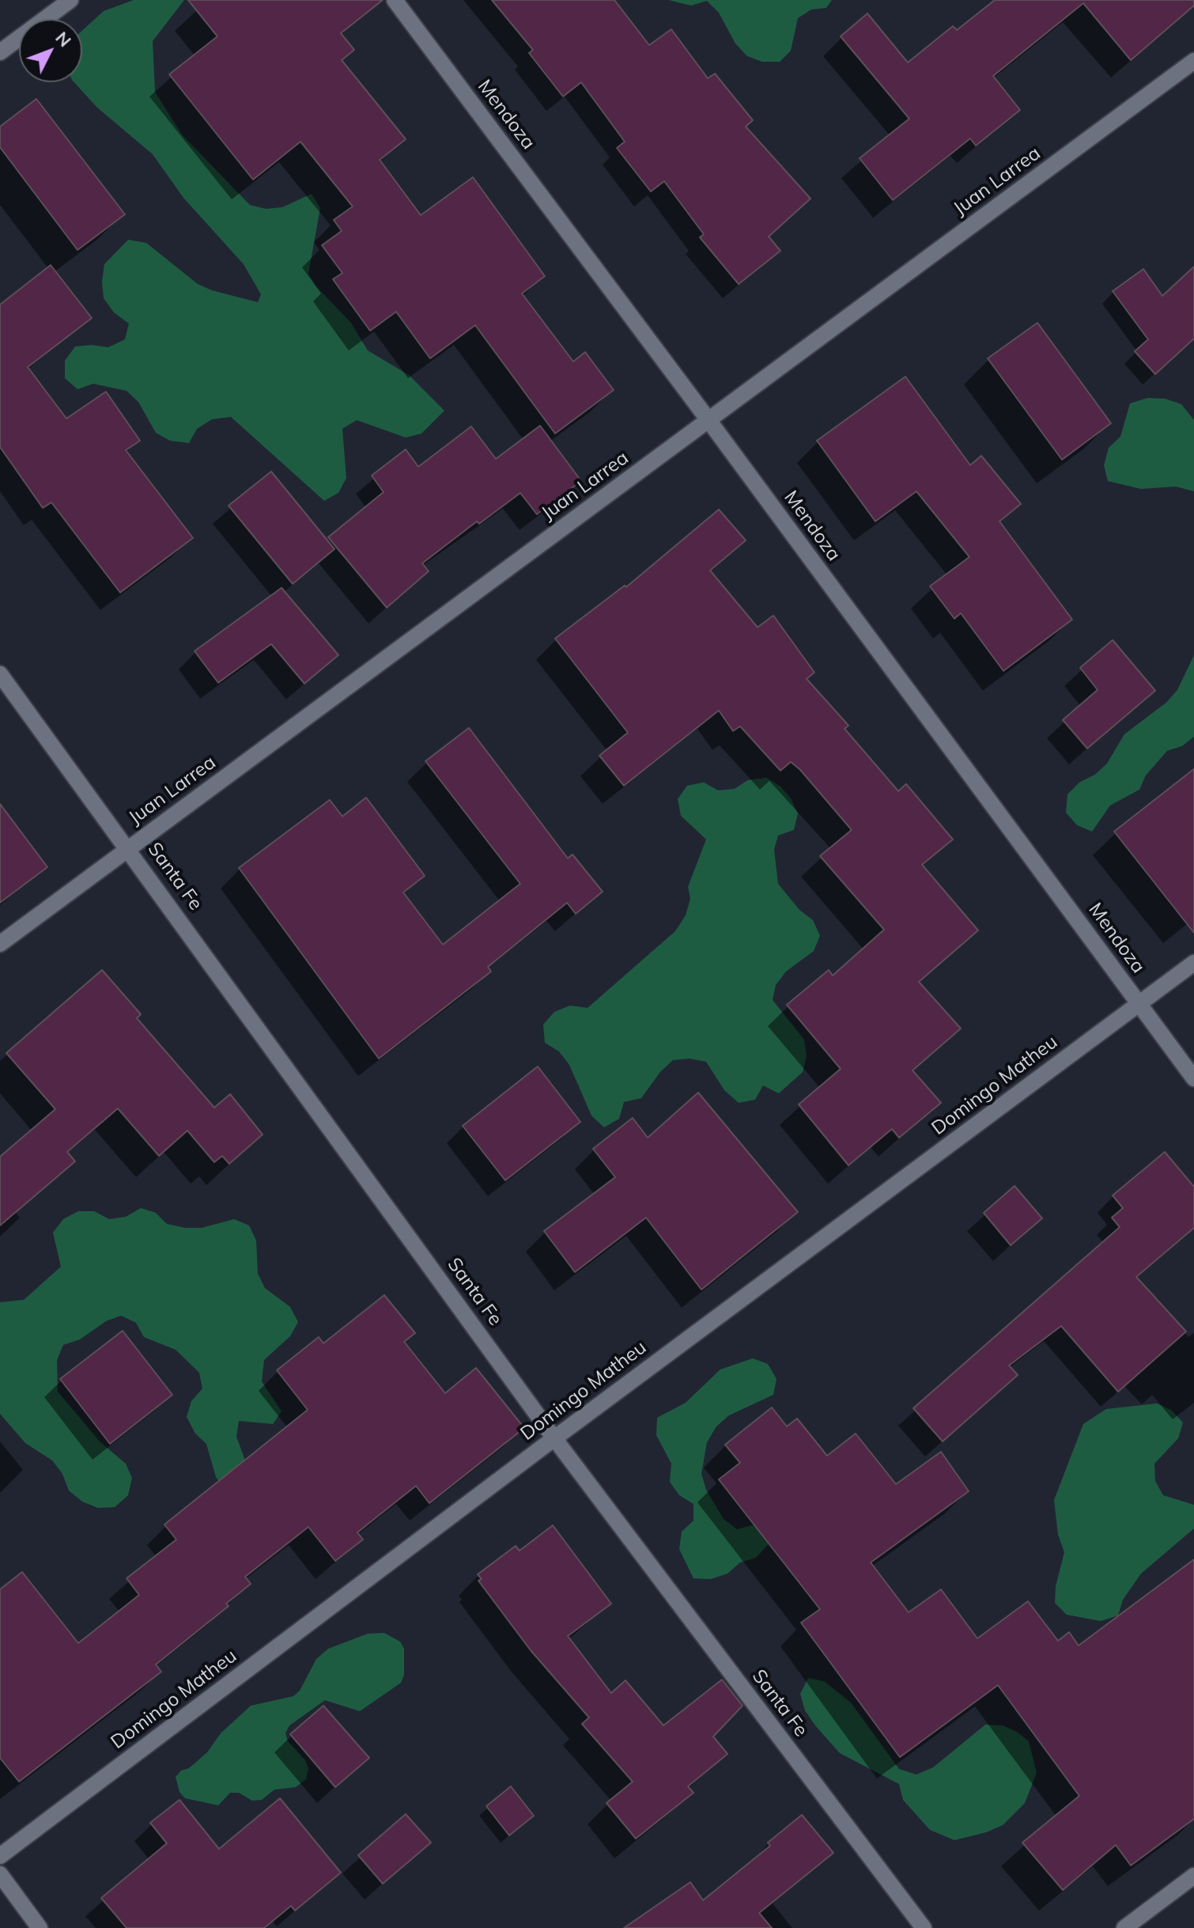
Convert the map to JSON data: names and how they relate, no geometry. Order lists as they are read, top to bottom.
{
  "streets": {
    "street": [
      "Mendoza",
      "Juan Larrea",
      "Santa Fe",
      "Domingo Matheu"
    ]
  },
  "crossings": [
    ["Mendoza", "Juan Larrea"],
    ["Mendoza", "Domingo Matheu"],
    ["Juan Larrea", "Santa Fe"],
    ["Santa Fe", "Domingo Matheu"]
  ],
  "north": "top right"
}
